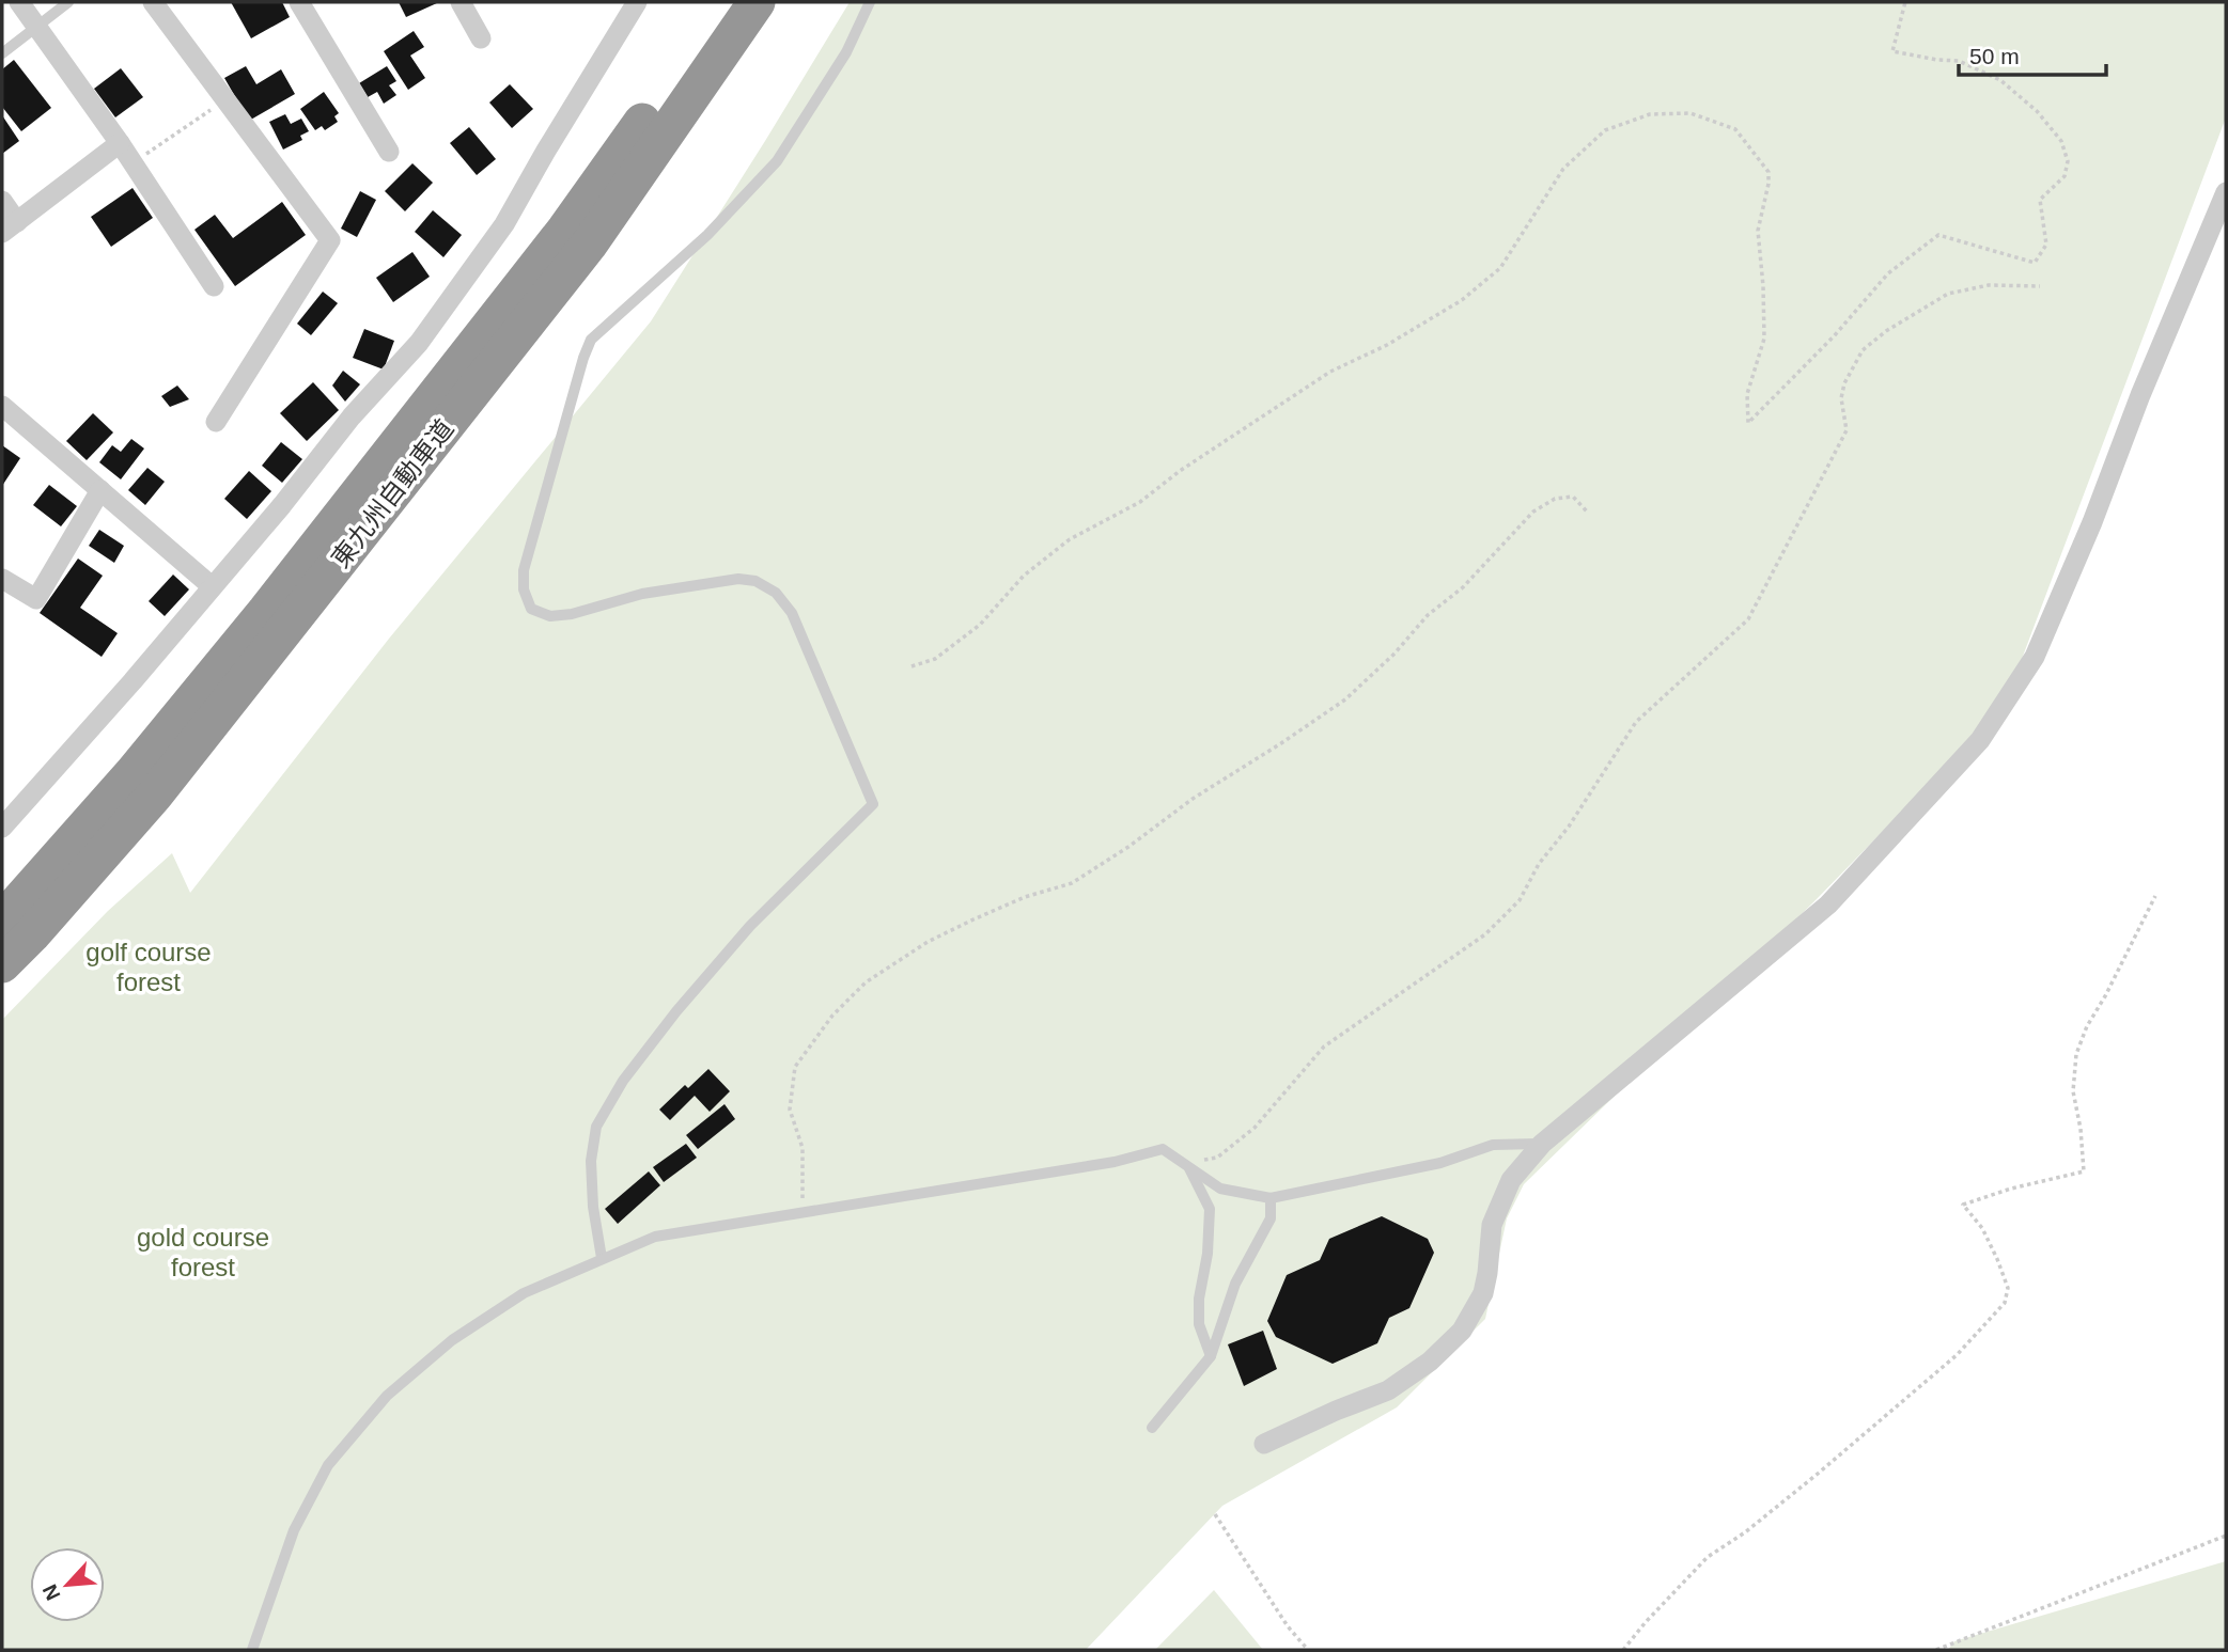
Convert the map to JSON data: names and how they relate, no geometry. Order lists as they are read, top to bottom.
{
  "streets": {
    "highway": ["東九州自動車道"]
  },
  "parks": ["golf course forest", "gold course forest"],
  "scale_bar": "50 m",
  "north": "bottom left"
}
